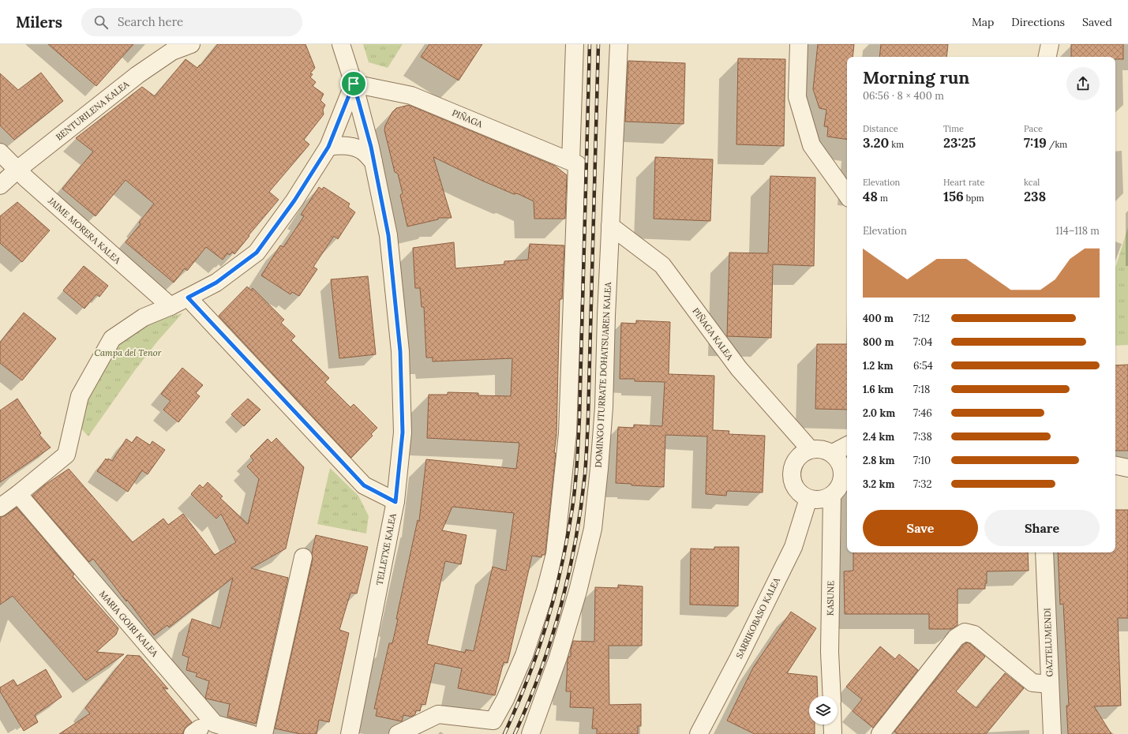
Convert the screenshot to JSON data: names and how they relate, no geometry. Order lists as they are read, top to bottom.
{
  "streets": {
    "street": [
      "BENTURILENA KALEA",
      "PIÑAGA",
      "JAIME MORERA KALEA",
      "PIÑAGA KALEA",
      "DOMINGO ITURRATE DOHATSUAREN KALEA",
      "TELLETXE KALEA",
      "KASUNE",
      "SARRIKOBASO KALEA",
      "MARIA GOIRI KALEA",
      "GAZTELUMENDI"
    ]
  },
  "crossings": [
    ["BENTURILENA KALEA", "JAIME MORERA KALEA"],
    ["PIÑAGA", "TELLETXE KALEA"],
    ["PIÑAGA KALEA", "DOMINGO ITURRATE DOHATSUAREN KALEA"],
    ["PIÑAGA KALEA", "KASUNE"],
    ["PIÑAGA KALEA", "SARRIKOBASO KALEA"],
    ["KASUNE", "SARRIKOBASO KALEA"]
  ],
  "parks": ["Campa del Tenor"],
  "page": {
    "header": "Milers",
    "search": "Search here",
    "nav": ["Map", "Directions", "Saved"],
    "heading": ["Morning run", "06:56 · 8 × 400 m"],
    "stats": [
      ["Distance", "3.20 km"],
      ["Time", "23:25"],
      ["Pace", "7:19 /km"],
      ["Elevation", "48 m"],
      ["Heart rate", "156 bpm"],
      ["kcal", "238"]
    ],
    "chart": ["Elevation", "114–118 m"],
    "list": [
      {
        "name": "400 m",
        "note": "7:12"
      },
      {
        "name": "800 m",
        "note": "7:04"
      },
      {
        "name": "1.2 km",
        "note": "6:54"
      },
      {
        "name": "1.6 km",
        "note": "7:18"
      },
      {
        "name": "2.0 km",
        "note": "7:46"
      },
      {
        "name": "2.4 km",
        "note": "7:38"
      },
      {
        "name": "2.8 km",
        "note": "7:10"
      },
      {
        "name": "3.2 km",
        "note": "7:32"
      }
    ],
    "buttons": ["Save", "Share"]
  }
}
